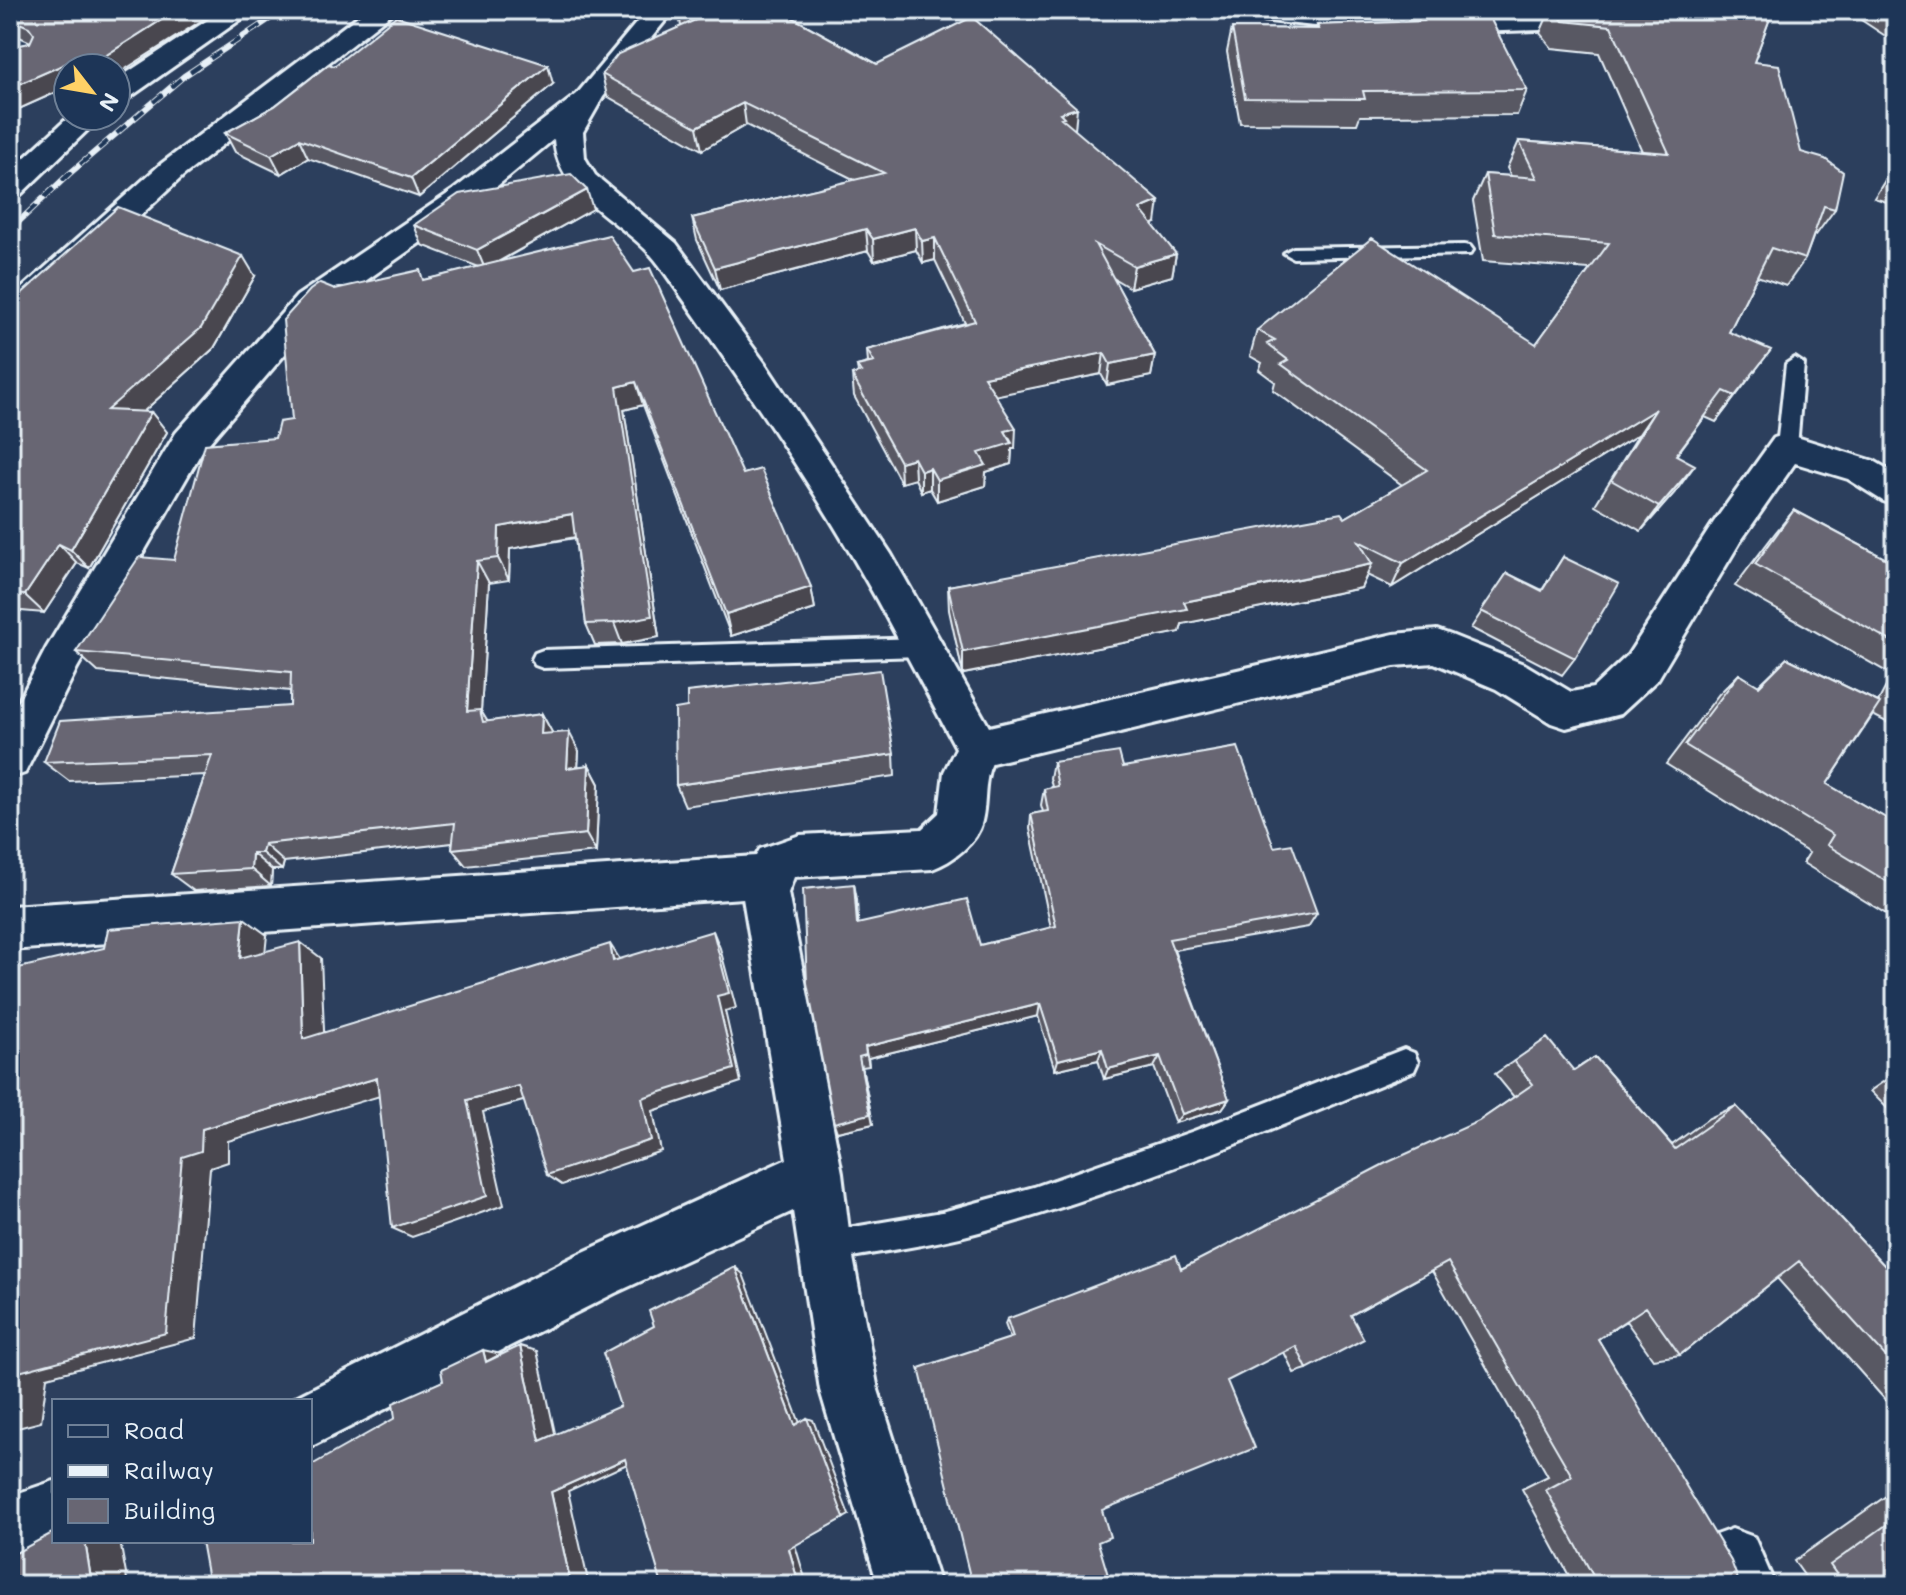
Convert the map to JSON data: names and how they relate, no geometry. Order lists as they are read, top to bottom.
{
  "legend": ["Road", "Railway", "Building"],
  "north": "bottom right"
}
